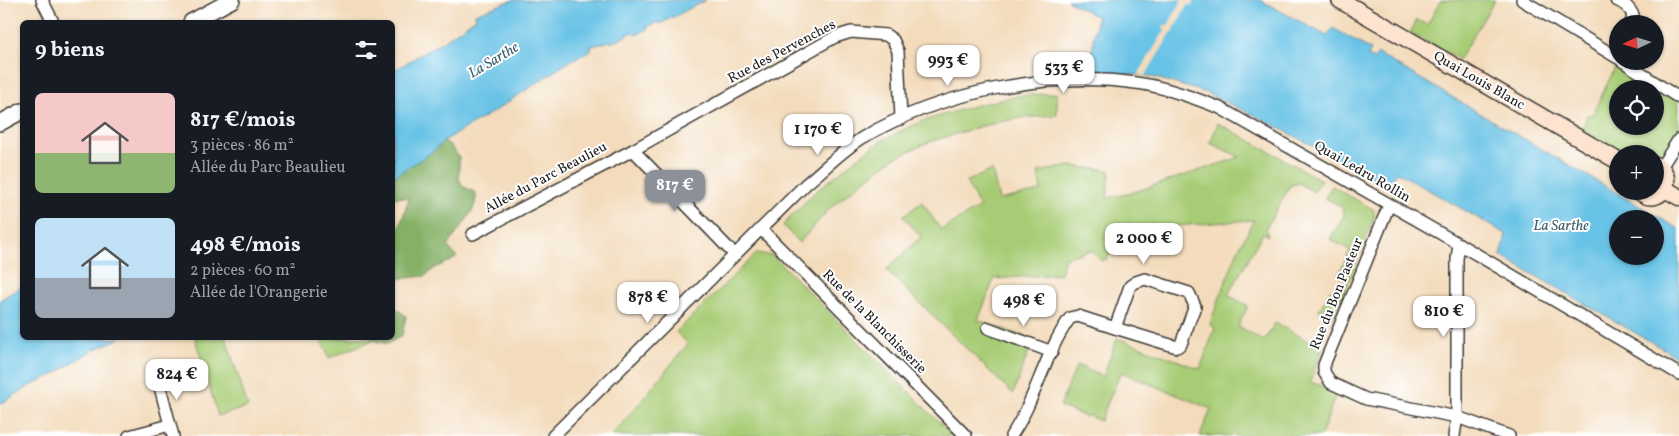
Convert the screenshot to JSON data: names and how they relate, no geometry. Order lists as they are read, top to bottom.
{
  "streets": {
    "main road": ["Quai Louis Blanc"],
    "street": [
      "Rue des Pervenches",
      "Quai Ledru Rollin",
      "Allée du Parc Beaulieu",
      "Rue du Bon Pasteur",
      "Rue de la Blanchisserie"
    ]
  },
  "crossings": [
    ["Rue des Pervenches", "Quai Ledru Rollin"],
    ["Rue des Pervenches", "Allée du Parc Beaulieu"],
    ["Quai Ledru Rollin", "Rue du Bon Pasteur"],
    ["Quai Ledru Rollin", "Rue de la Blanchisserie"]
  ],
  "water": ["La Sarthe"],
  "north": "left",
  "page": {
    "map_buttons": ["+", "−"],
    "heading": "9 biens",
    "price": [
      "993 €",
      "533 €",
      "1 170 €",
      "817 €",
      "2 000 €",
      "878 €",
      "498 €",
      "810 €",
      "824 €"
    ],
    "list": [
      {
        "name": "817 €/mois",
        "note": "3 pièces · 86 m² · Allée du Parc Beaulieu"
      },
      {
        "name": "498 €/mois",
        "note": "2 pièces · 60 m² · Allée de l'Orangerie"
      }
    ]
  }
}
